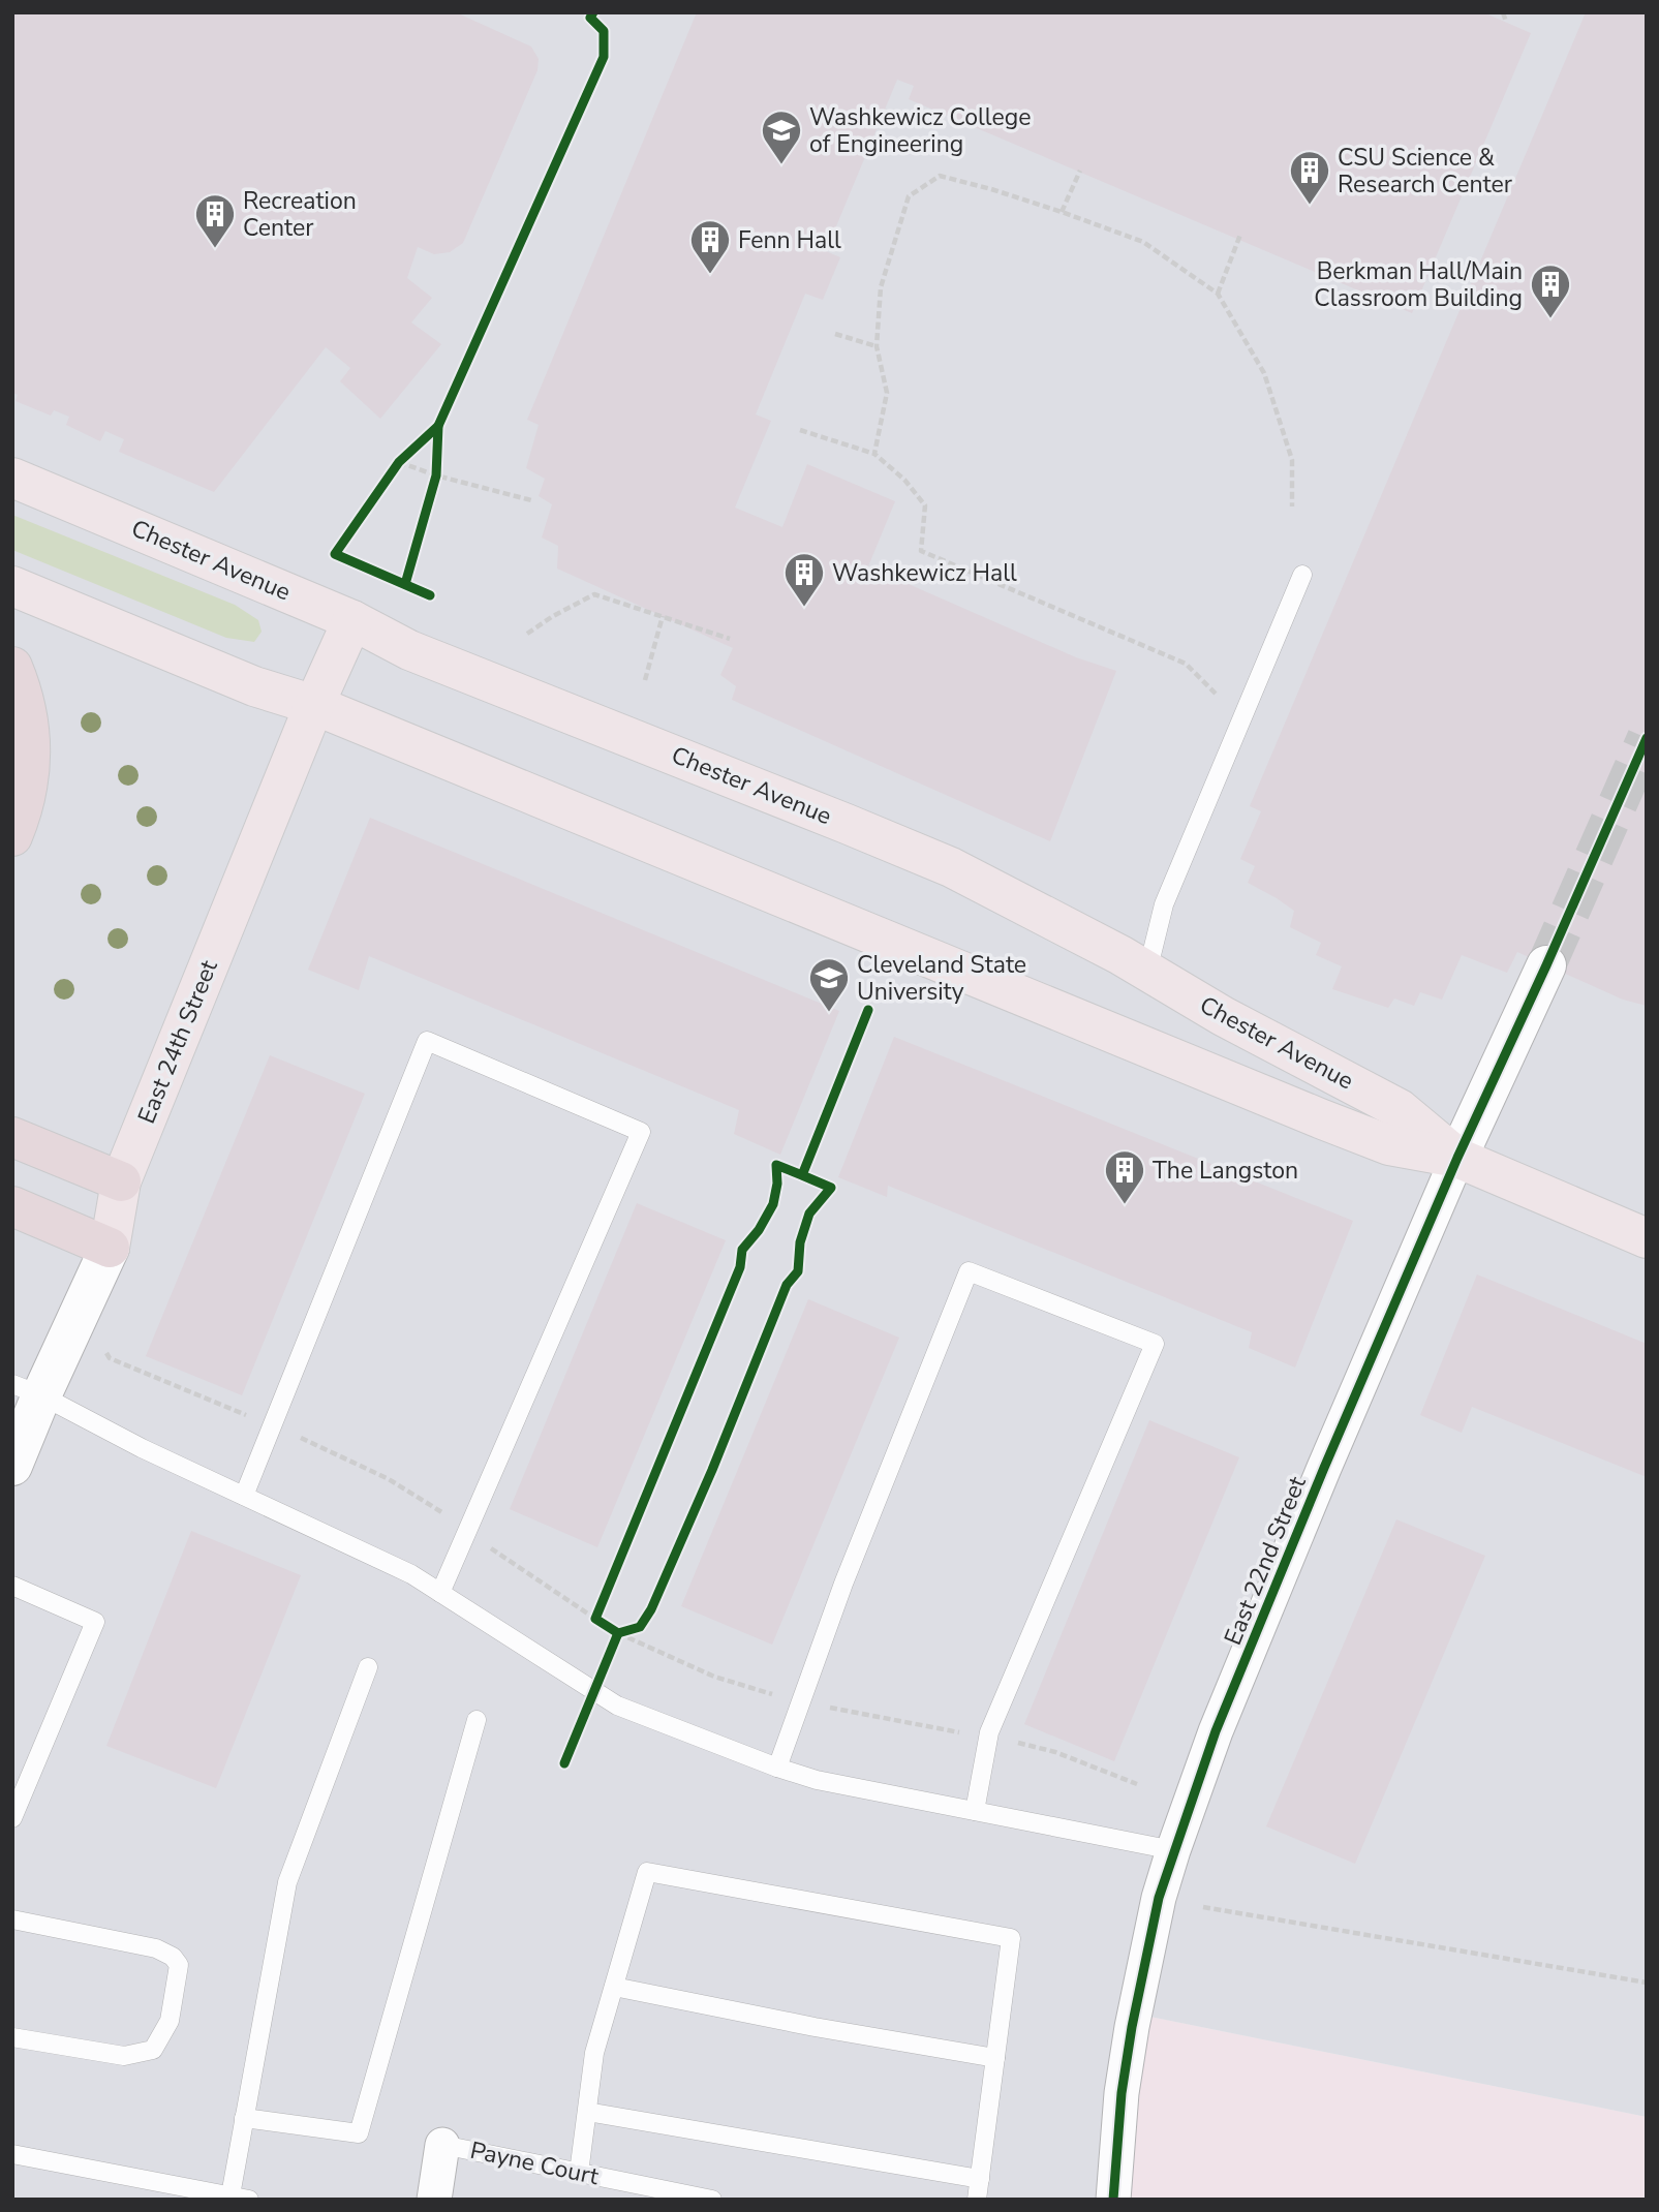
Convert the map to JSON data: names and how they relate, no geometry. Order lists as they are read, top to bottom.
{
  "streets": {
    "main road": ["Chester Avenue", "East 24th Street"],
    "street": ["East 22nd Street"],
    "lane": ["Payne Court"]
  },
  "crossings": [
    ["Chester Avenue", "East 24th Street"],
    ["Chester Avenue", "East 22nd Street"]
  ],
  "places": {
    "school or university": ["Washkewicz College of Engineering", "Cleveland State University"],
    "building": [
      "CSU Science & Research Center",
      "Recreation Center",
      "Fenn Hall",
      "Berkman Hall/Main Classroom Building",
      "Washkewicz Hall",
      "The Langston"
    ]
  }
}
